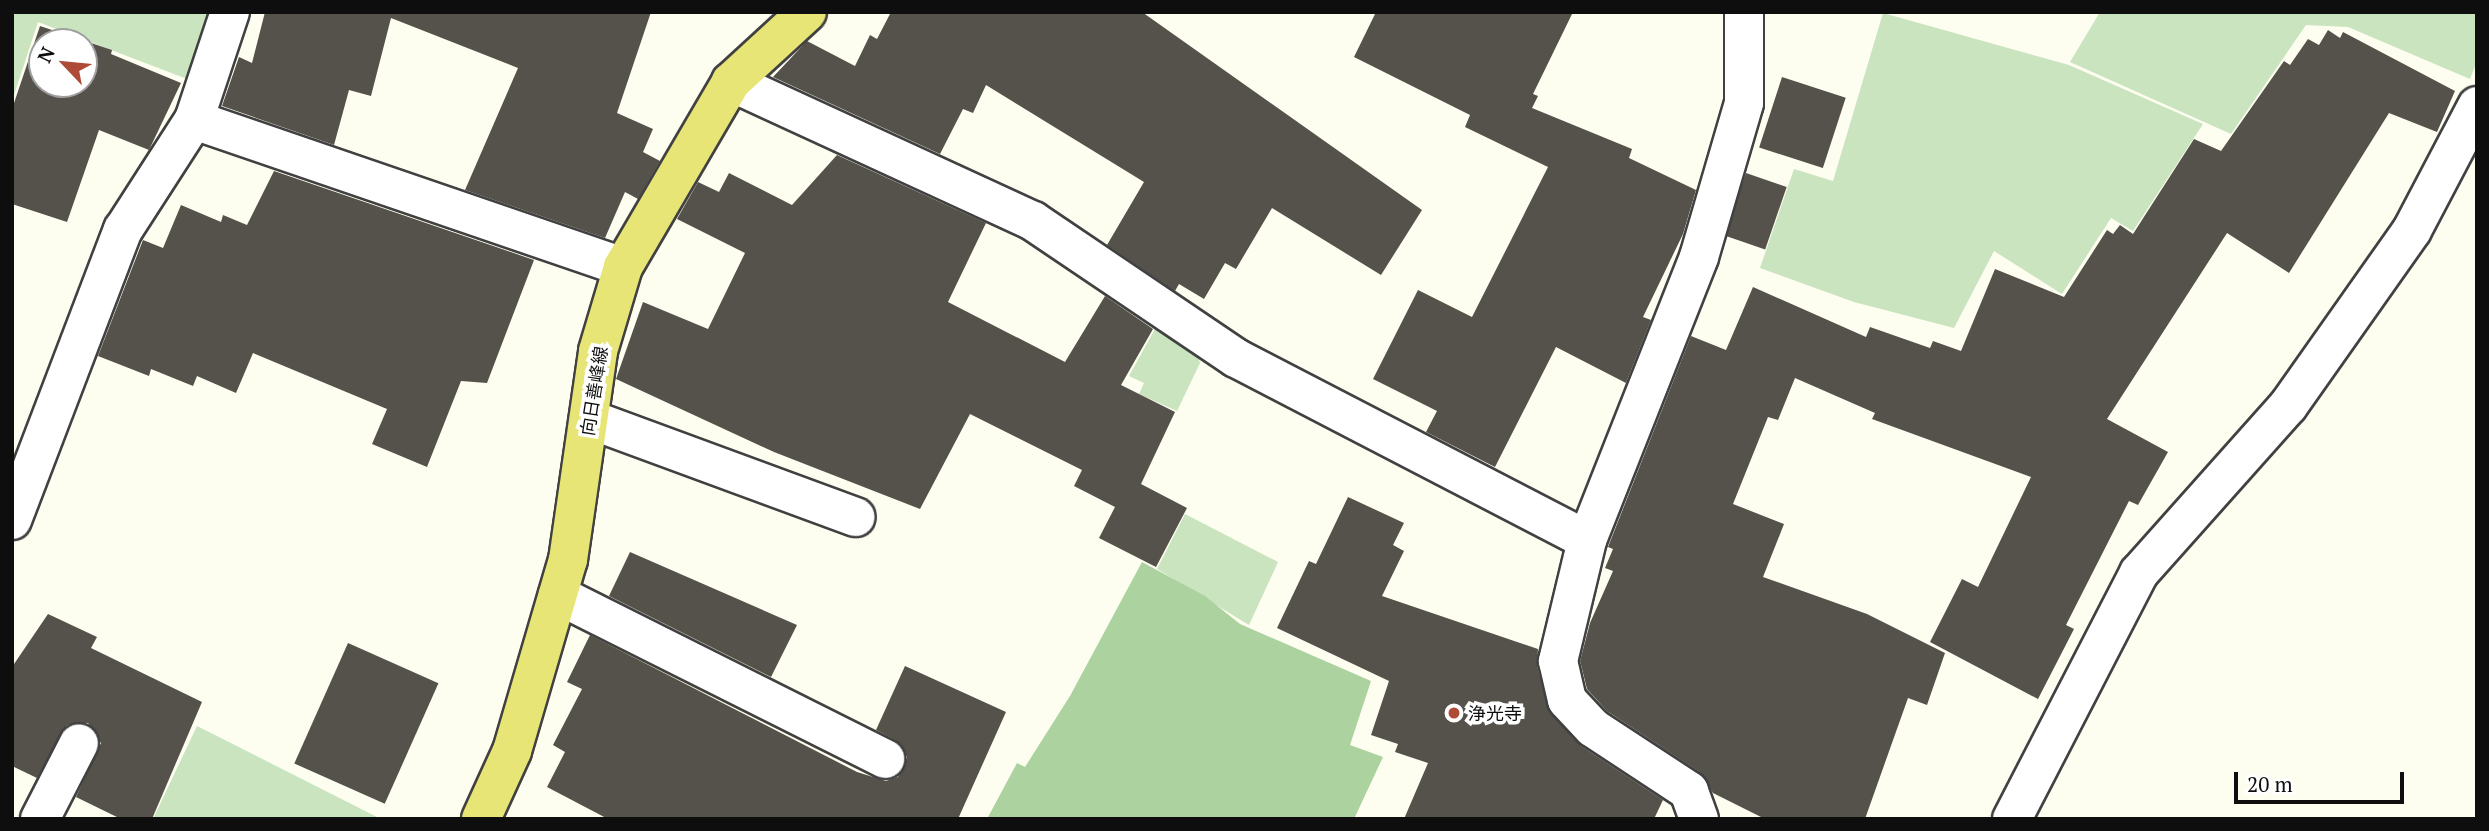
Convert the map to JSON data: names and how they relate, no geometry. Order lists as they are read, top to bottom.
{
  "streets": {
    "main road": ["向日善峰線"]
  },
  "places": ["浄光寺"],
  "scale_bar": "20 m",
  "north": "top left"
}
